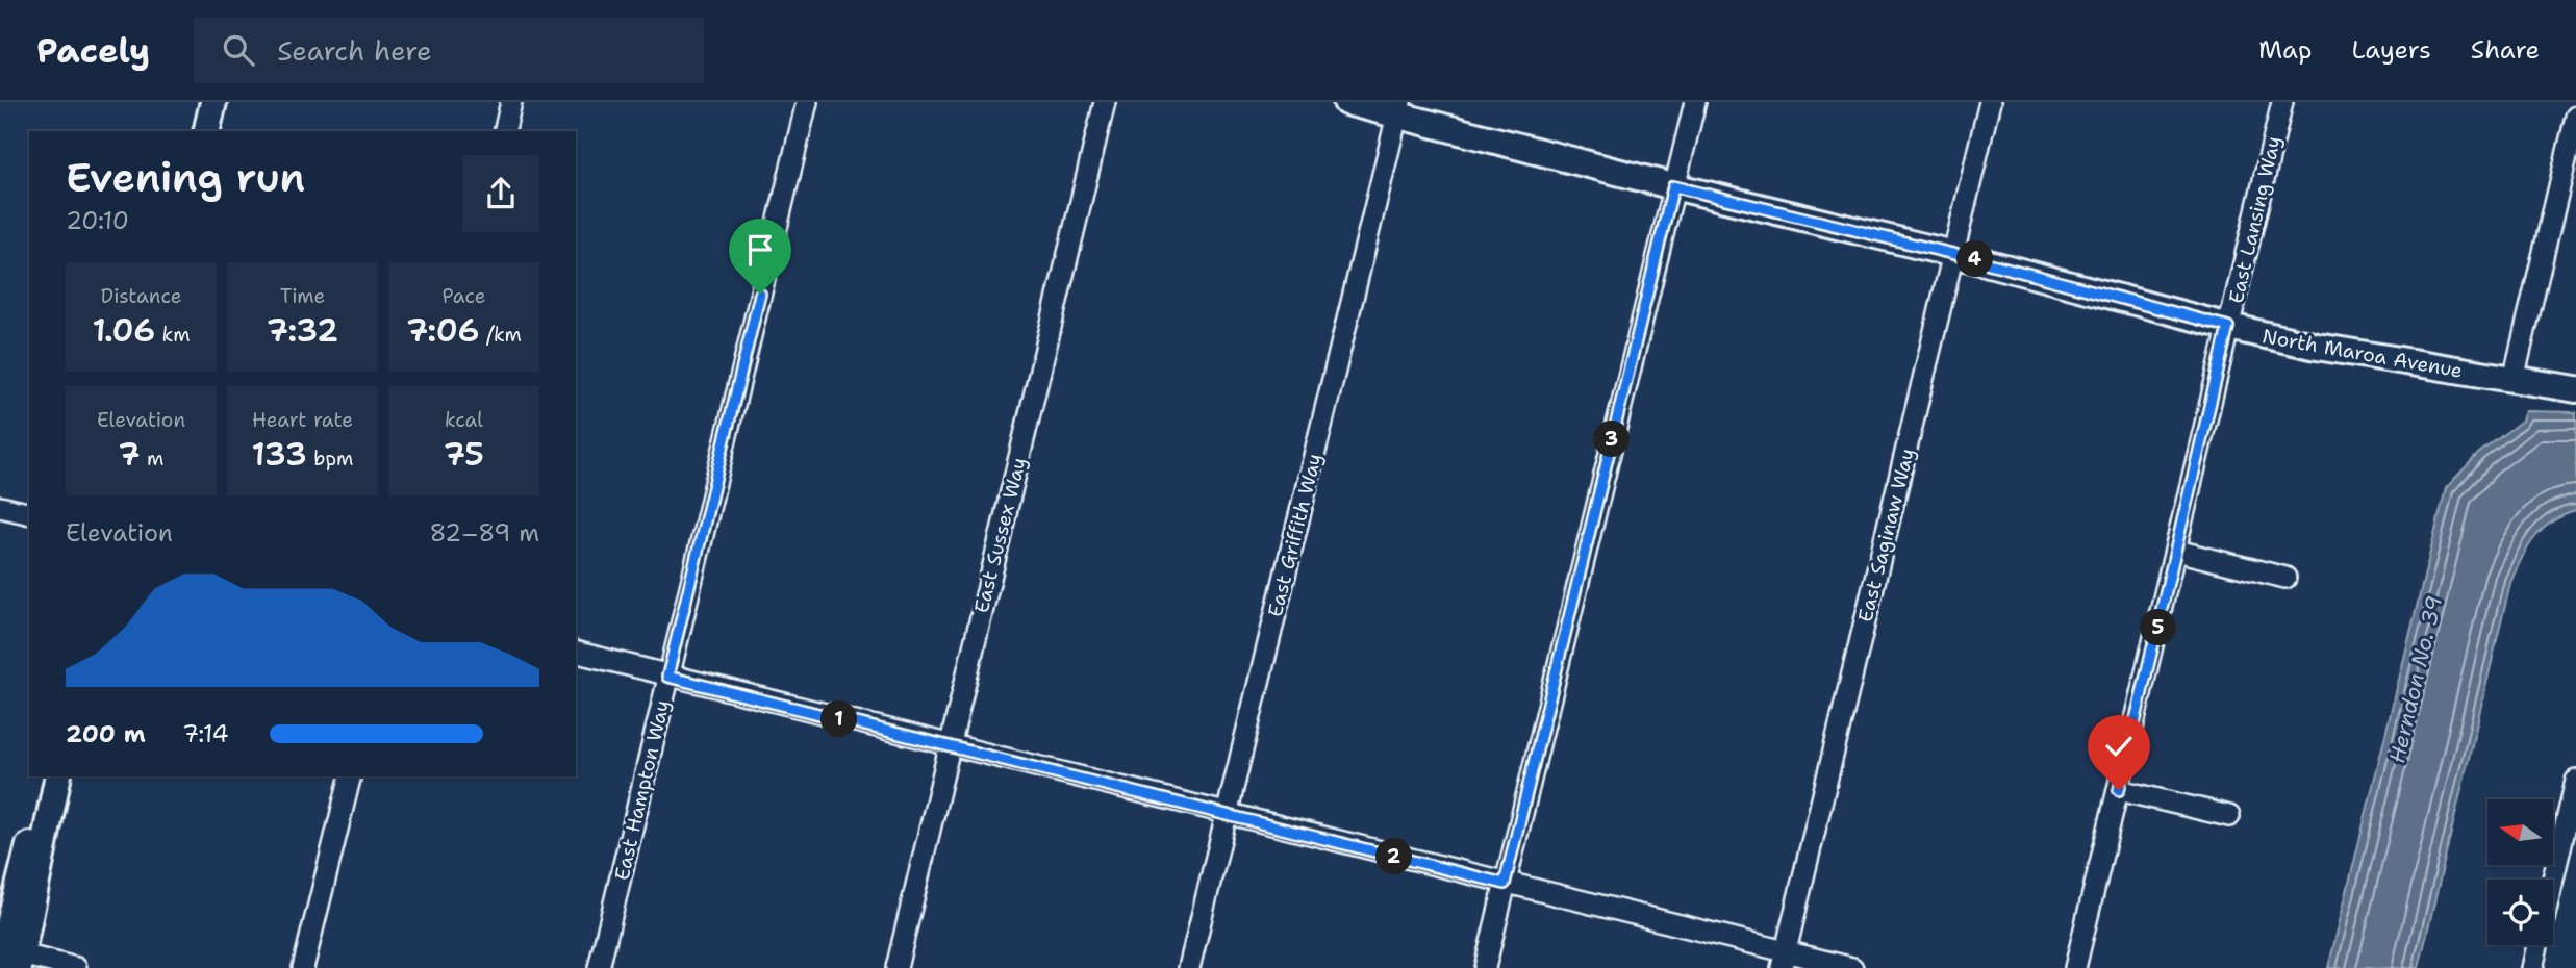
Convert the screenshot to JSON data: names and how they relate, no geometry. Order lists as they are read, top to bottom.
{
  "streets": {
    "main road": ["North Maroa Avenue"],
    "street": [
      "East Lansing Way",
      "East Sussex Way",
      "East Griffith Way",
      "East Saginaw Way",
      "East Hampton Way"
    ]
  },
  "crossings": [
    ["East Lansing Way", "North Maroa Avenue"],
    ["North Maroa Avenue", "East Griffith Way"],
    ["North Maroa Avenue", "East Saginaw Way"]
  ],
  "water": ["Herndon No. 39"],
  "north": "left",
  "page": {
    "header": "Pacely",
    "search": "Search here",
    "nav": ["Map", "Layers", "Share"],
    "heading": ["Evening run", "20:10"],
    "pins": [
      "4",
      "3",
      "5",
      "1",
      "2"
    ],
    "stats": [
      ["Distance", "1.06 km"],
      ["Time", "7:32"],
      ["Pace", "7:06 /km"],
      ["Elevation", "7 m"],
      ["Heart rate", "133 bpm"],
      ["kcal", "75"]
    ],
    "chart": ["Elevation", "82–89 m"],
    "list": [
      {
        "name": "200 m",
        "note": "7:14"
      }
    ]
  }
}
